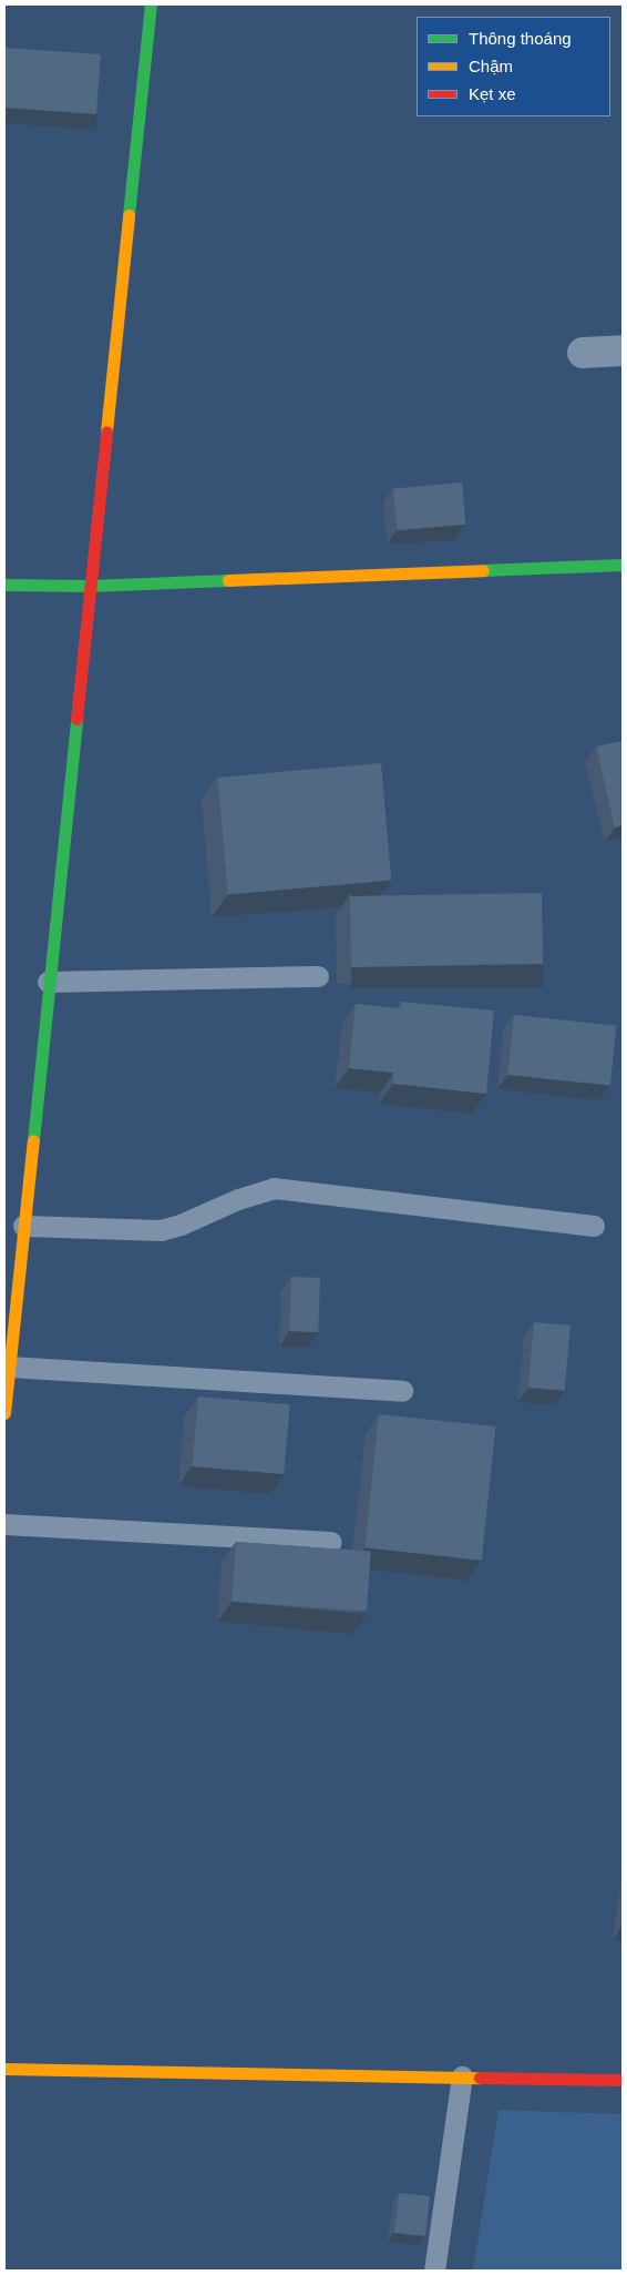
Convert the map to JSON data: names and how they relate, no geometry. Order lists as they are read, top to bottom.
{
  "legend": ["Thông thoáng", "Chậm", "Kẹt xe"]
}
